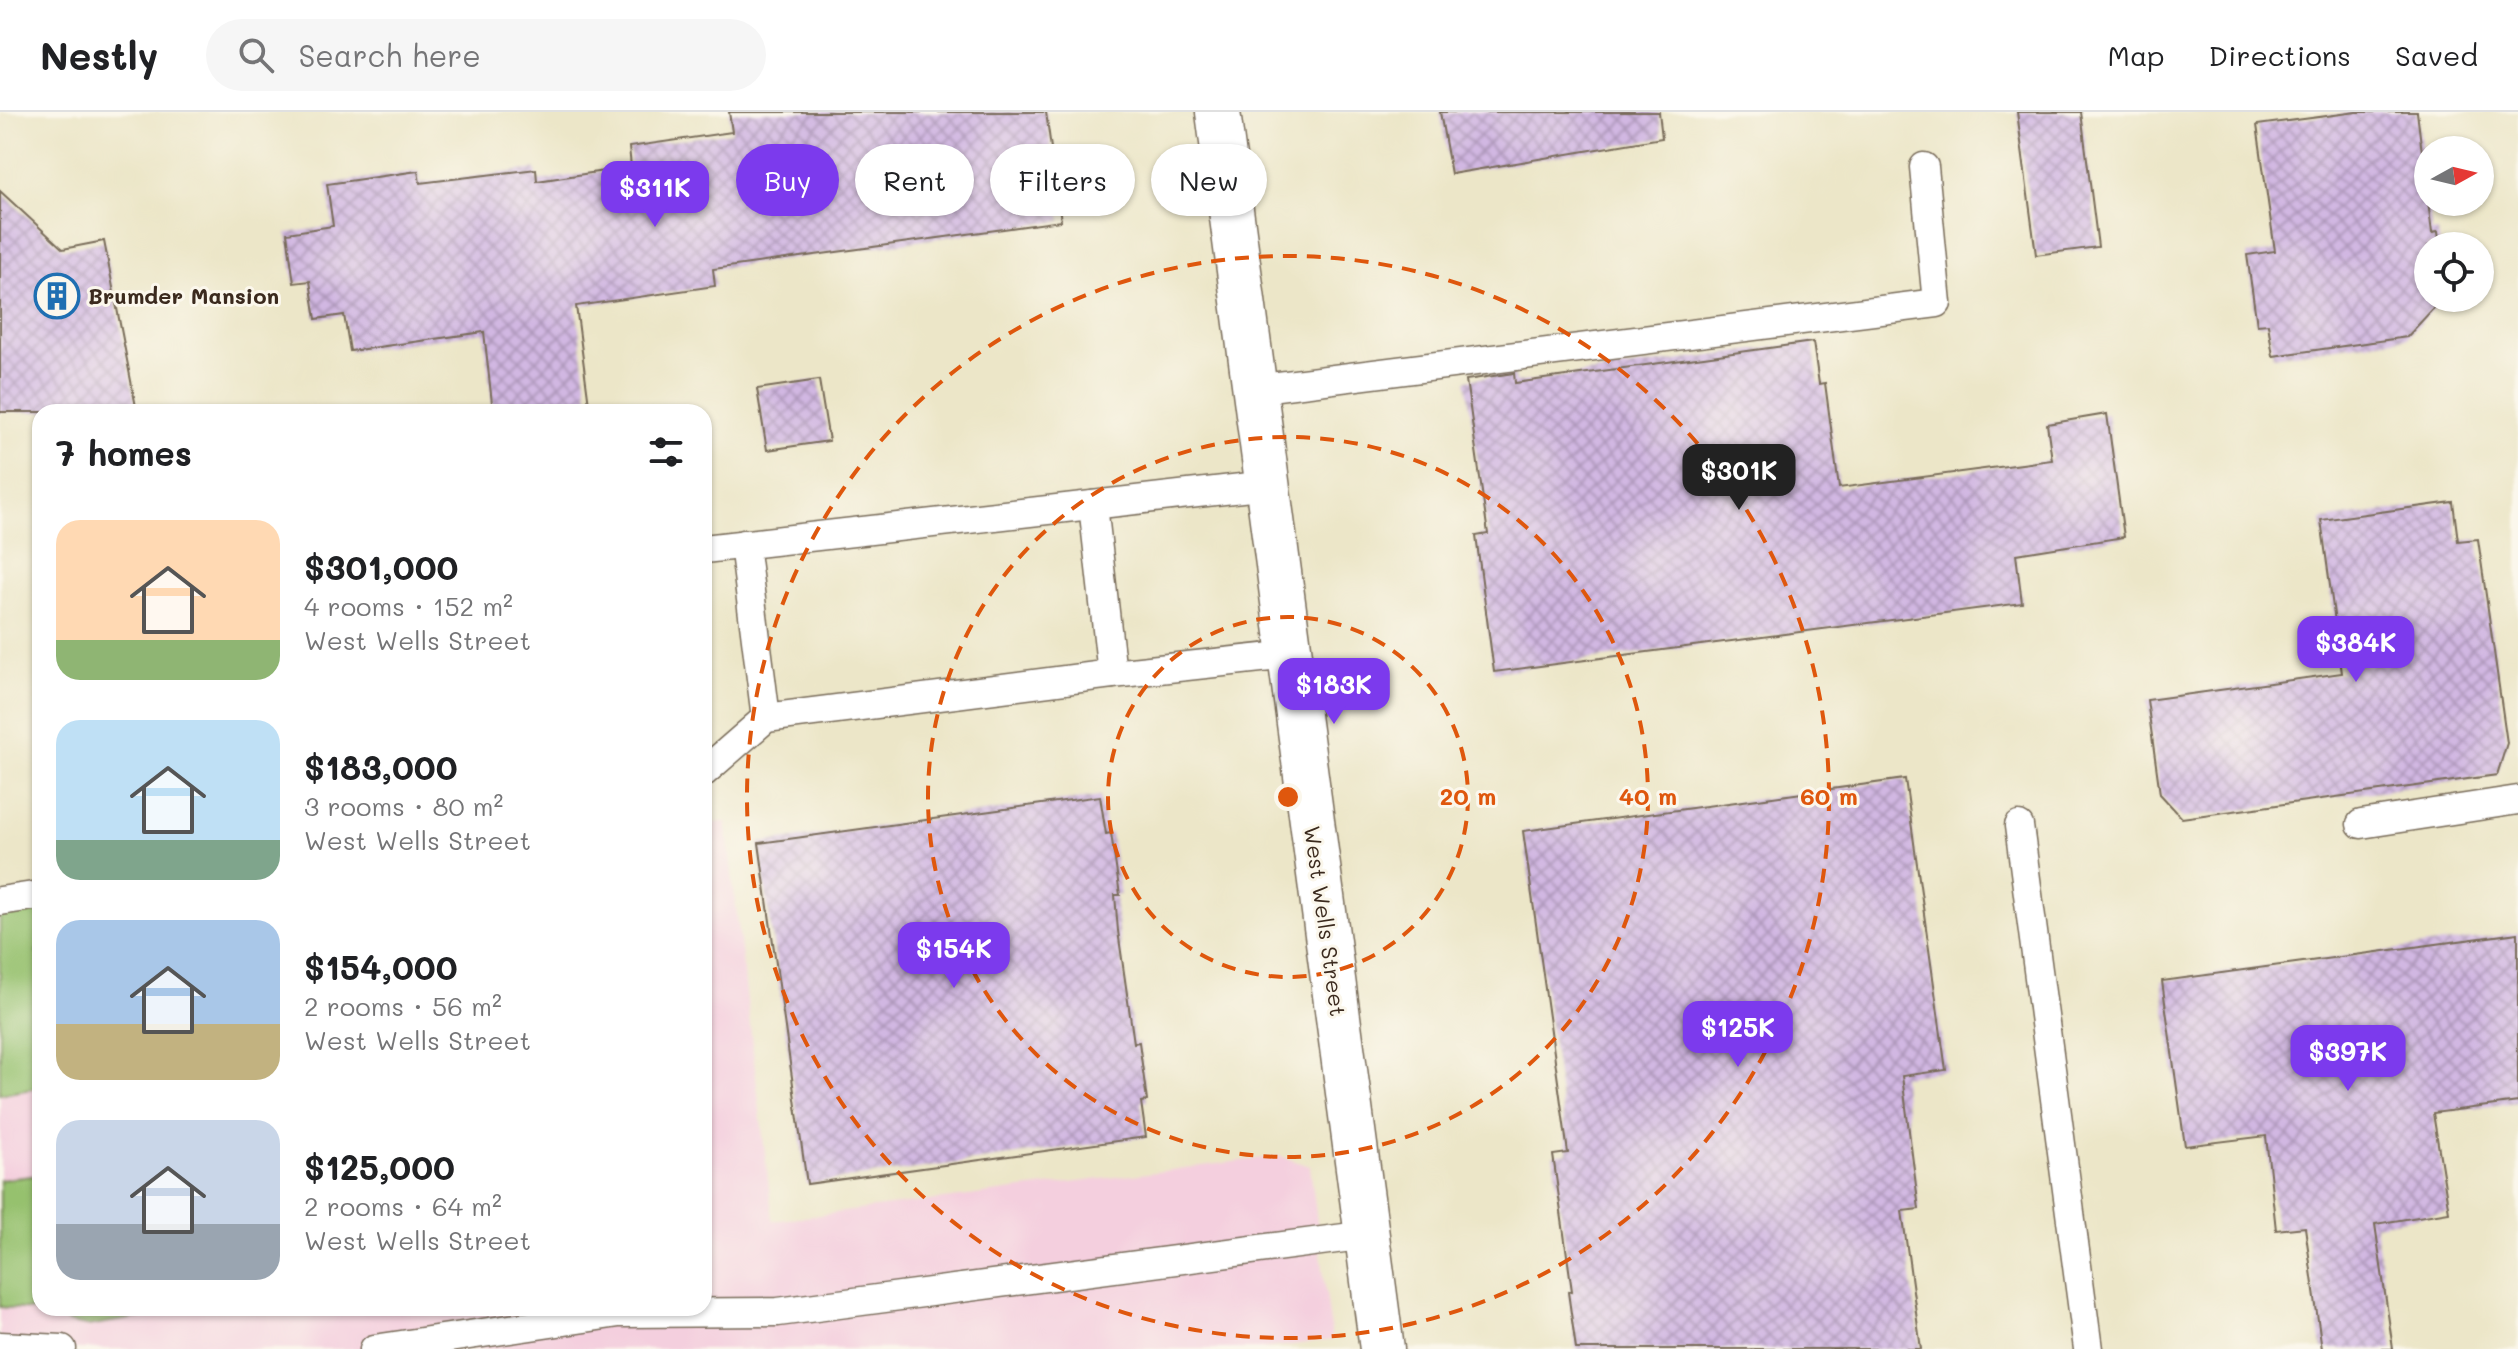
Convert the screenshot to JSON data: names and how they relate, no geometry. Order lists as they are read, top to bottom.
{
  "streets": {
    "street": ["West Wells Street"]
  },
  "places": {
    "building": ["Brumder Mansion"]
  },
  "north": "right",
  "page": {
    "header": "Nestly",
    "search": "Search here",
    "nav": ["Map", "Directions", "Saved"],
    "chip": [
      "Buy",
      "Rent",
      "Filters",
      "New"
    ],
    "price": [
      "$311K",
      "$301K",
      "$384K",
      "$183K",
      "$154K",
      "$125K",
      "$397K"
    ],
    "heading": "7 homes",
    "list": [
      {
        "name": "$301,000",
        "note": "4 rooms · 152 m² · West Wells Street"
      },
      {
        "name": "$183,000",
        "note": "3 rooms · 80 m² · West Wells Street"
      },
      {
        "name": "$154,000",
        "note": "2 rooms · 56 m² · West Wells Street"
      },
      {
        "name": "$125,000",
        "note": "2 rooms · 64 m² · West Wells Street"
      }
    ]
  },
  "rings": ["20 m", "40 m", "60 m"]
}
